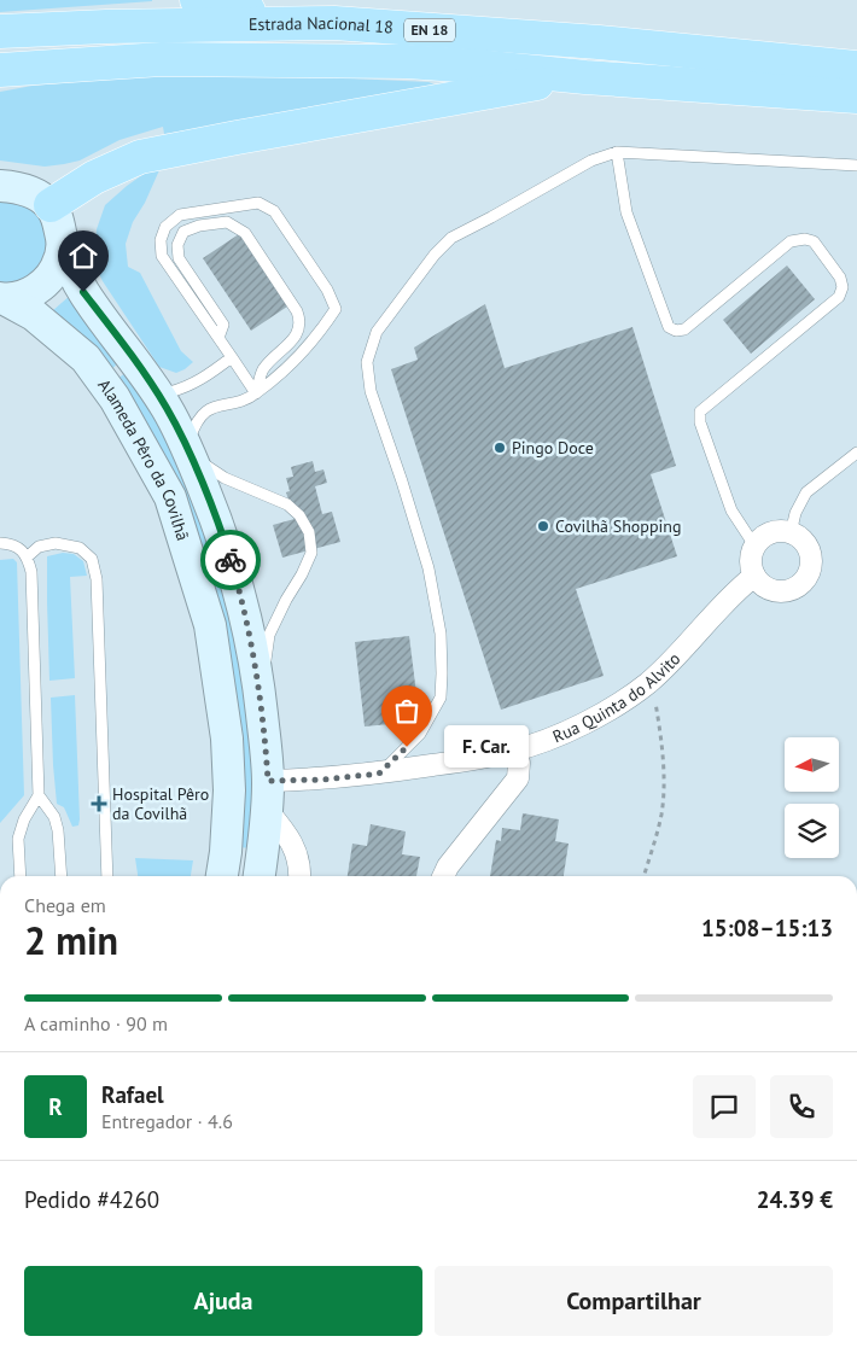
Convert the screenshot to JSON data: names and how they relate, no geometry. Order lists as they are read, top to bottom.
{
  "streets": {
    "main road": ["Estrada Nacional 18", "EN 18", "Alameda Pêro da Covilhã"],
    "street": ["Rua Quinta do Alvito"]
  },
  "places": {
    "other": ["Pingo Doce", "Covilhã Shopping", "F. Car."],
    "health": ["Hospital Pêro da Covilhã"]
  },
  "north": "left",
  "page": {
    "bubble": "F. Car.",
    "heading": ["2 min", "Chega em", "15:08–15:13"],
    "panel": [
      "Rafael",
      "Entregador · 4.6",
      "Pedido #4260",
      "24.39 €"
    ],
    "bar": "A caminho · 90 m",
    "round": "R",
    "buttons": ["Ajuda", "Compartilhar"]
  }
}
